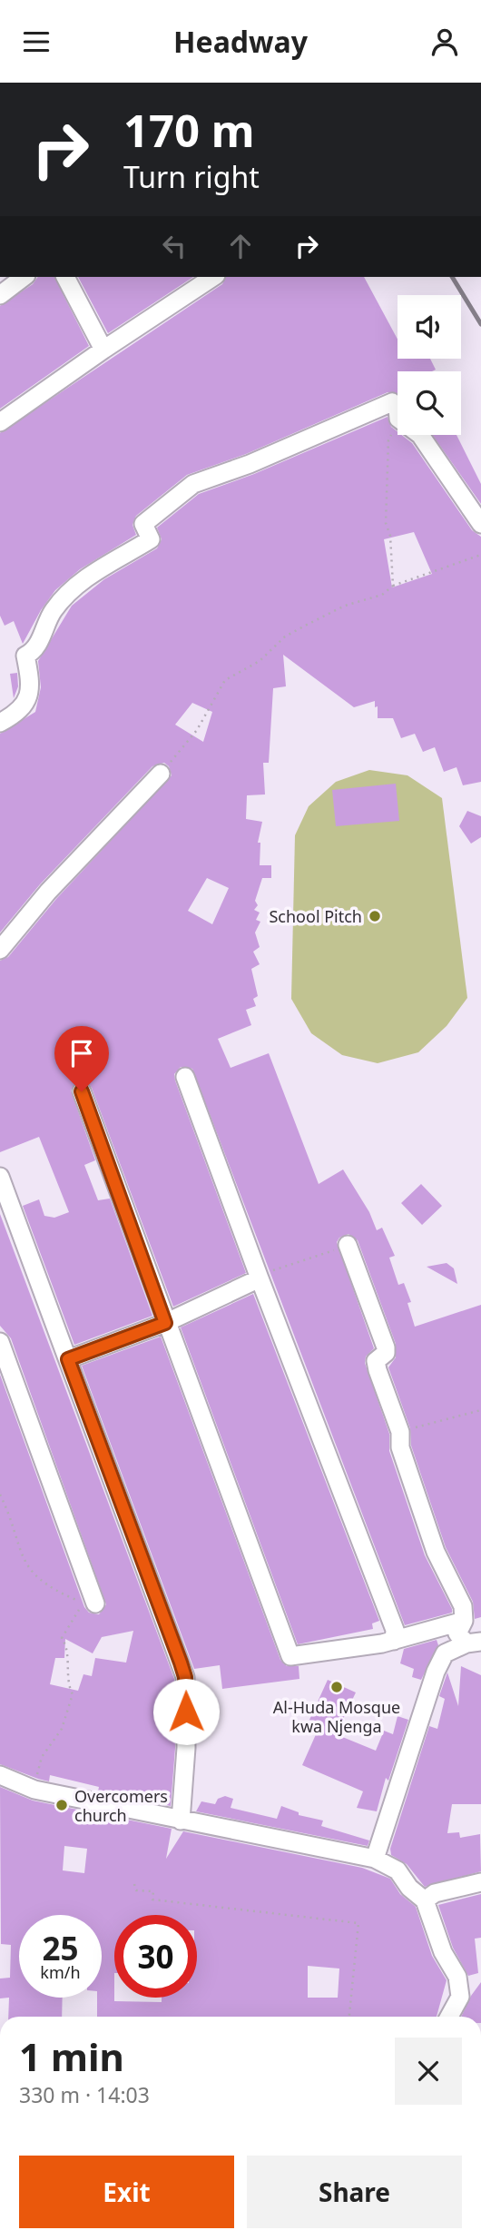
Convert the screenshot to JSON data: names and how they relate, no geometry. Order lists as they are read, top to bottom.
{
  "places": ["School Pitch", "Al-Huda Mosque kwa Njenga", "Overcomers church"],
  "page": {
    "header": "Headway",
    "turn": ["170 m", "Turn right"],
    "speed": "25 km/h",
    "limit": "30",
    "heading": ["1 min", "330 m · 14:03"],
    "buttons": ["Exit", "Share"]
  }
}
